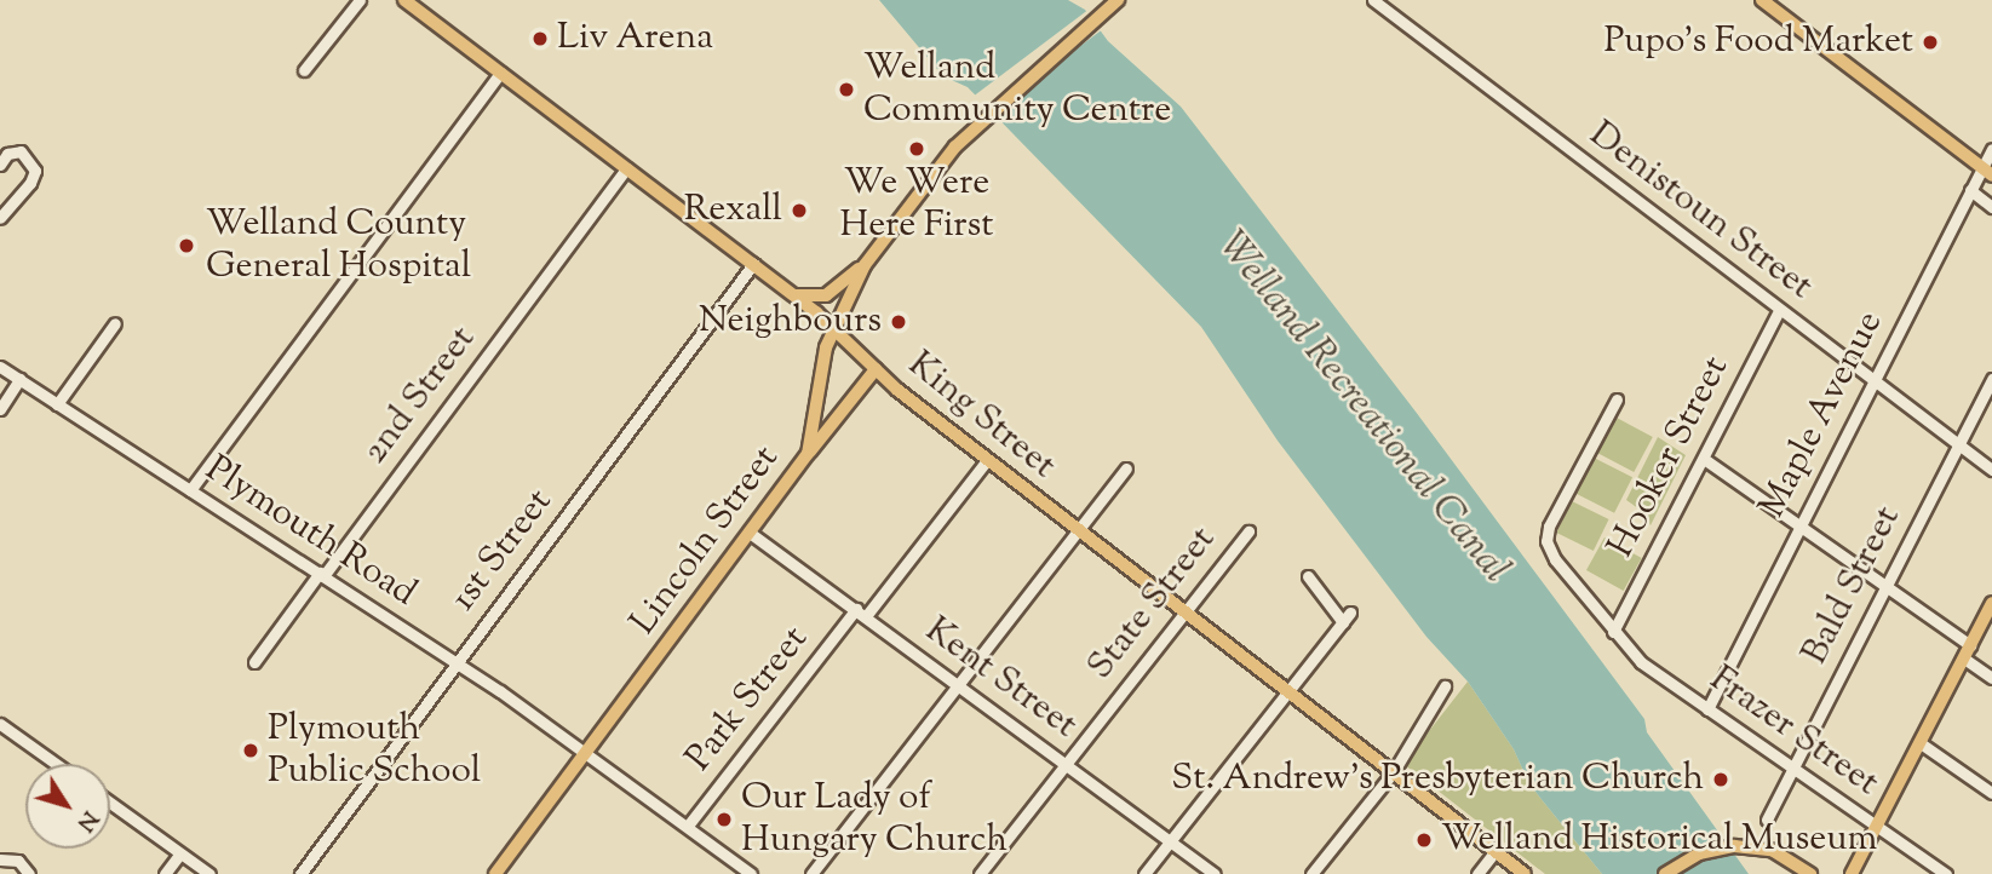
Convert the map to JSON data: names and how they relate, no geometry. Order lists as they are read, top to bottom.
{
  "streets": {
    "main road": ["King Street", "Lincoln Street"],
    "street": [
      "Denistoun Street",
      "2nd Street",
      "Maple Avenue",
      "Hooker Street",
      "Plymouth Road",
      "1st Street",
      "Bald Street",
      "State Street",
      "Kent Street",
      "Park Street",
      "Frazer Street"
    ]
  },
  "crossings": [
    ["Denistoun Street", "Maple Avenue"],
    ["Denistoun Street", "Hooker Street"],
    ["Denistoun Street", "Bald Street"],
    ["2nd Street", "King Street"],
    ["2nd Street", "Plymouth Road"],
    ["Maple Avenue", "Frazer Street"],
    ["King Street", "Lincoln Street"],
    ["King Street", "1st Street"],
    ["King Street", "State Street"],
    ["King Street", "Park Street"],
    ["Hooker Street", "Frazer Street"],
    ["Plymouth Road", "Lincoln Street"],
    ["Plymouth Road", "1st Street"],
    ["Plymouth Road", "Park Street"],
    ["Lincoln Street", "Kent Street"],
    ["Bald Street", "Frazer Street"],
    ["State Street", "Kent Street"],
    ["Kent Street", "Park Street"]
  ],
  "water": ["Welland Recreational Canal"],
  "places": [
    "Liv Arena",
    "Pupo's Food Market",
    "Welland Community Centre",
    "We Were Here First",
    "Rexall",
    "Welland County General Hospital",
    "Neighbours",
    "Plymouth Public School",
    "St. Andrew's Presbyterian Church",
    "Our Lady of Hungary Church",
    "Welland Historical Museum"
  ],
  "north": "bottom right"
}
